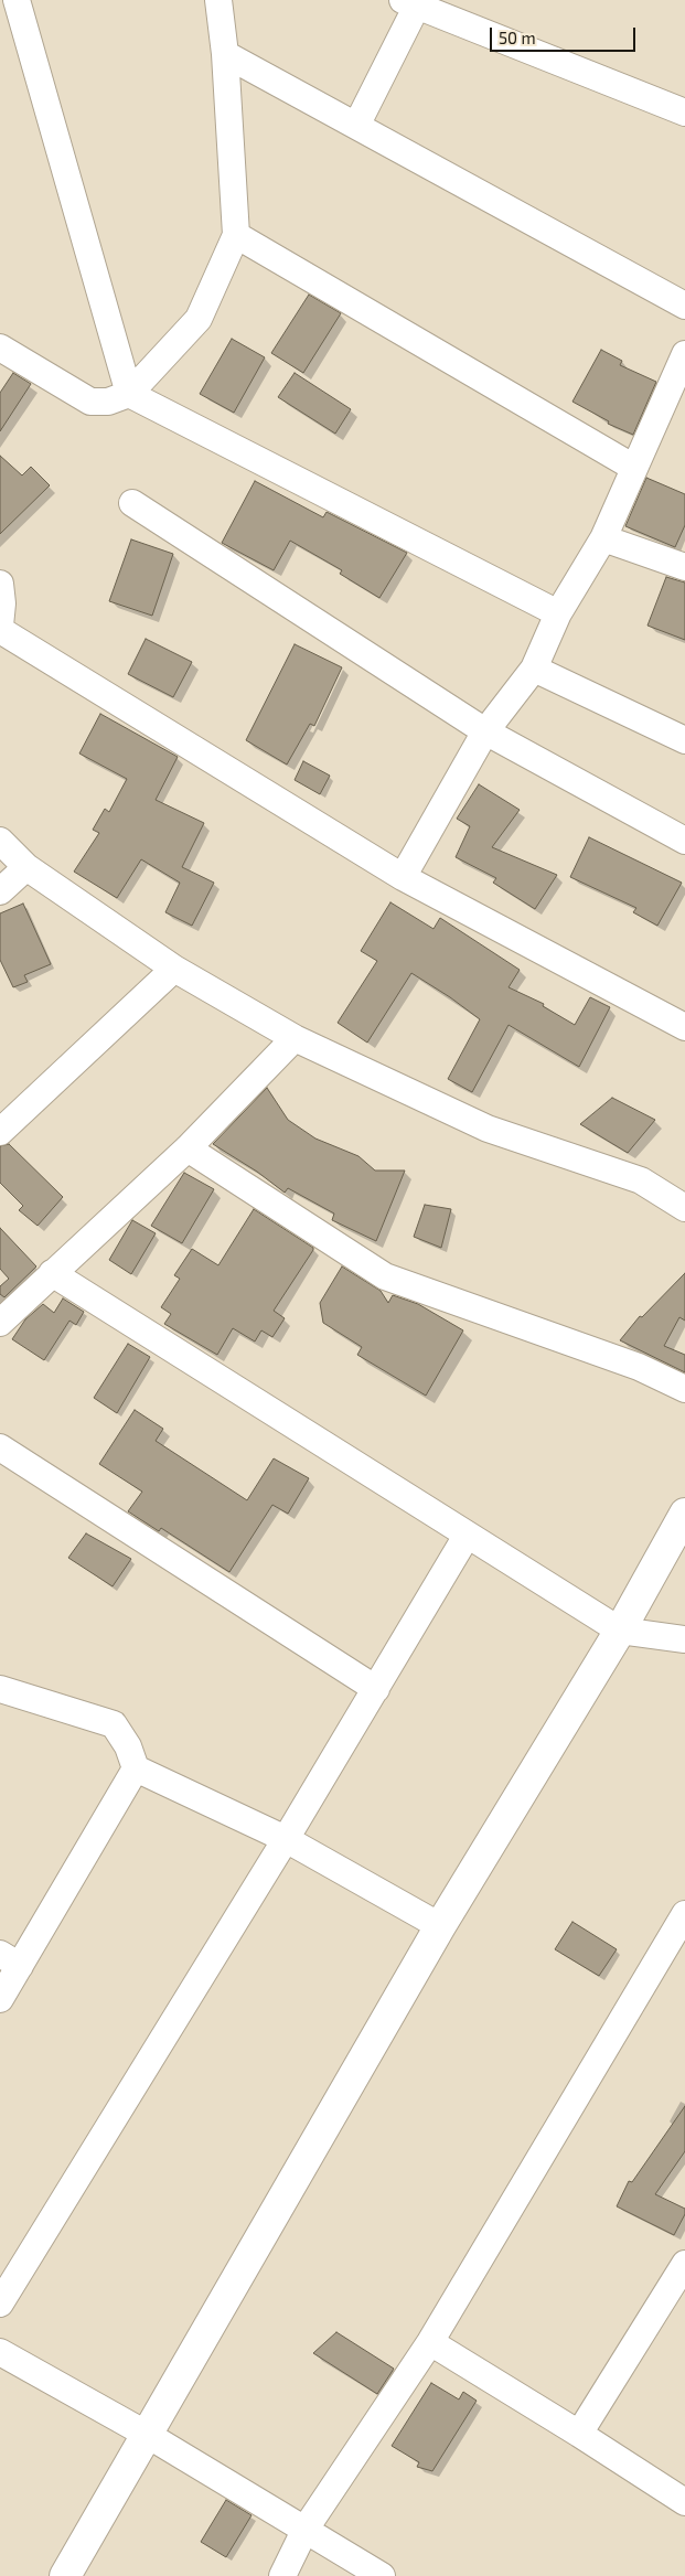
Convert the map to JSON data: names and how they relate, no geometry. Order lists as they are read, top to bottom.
{
  "scale_bar": "50 m"
}
